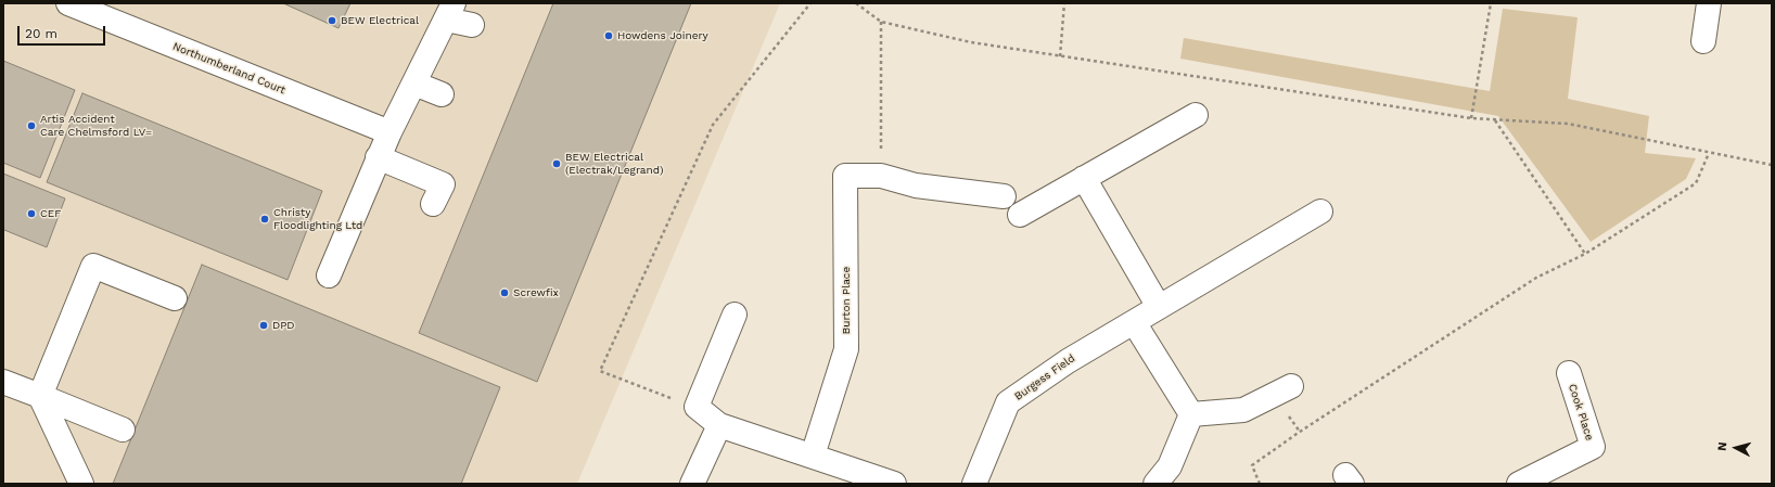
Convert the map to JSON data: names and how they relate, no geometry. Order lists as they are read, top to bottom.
{
  "streets": {
    "street": [
      "Northumberland Court",
      "Burton Place",
      "Burgess Field",
      "Cook Place"
    ]
  },
  "places": [
    "BEW Electrical",
    "Howdens Joinery",
    "Artis Accident Care Chelmsford LV=",
    "BEW Electrical (Electrak/Legrand)",
    "CEF",
    "Christy Floodlighting Ltd",
    "Screwfix",
    "DPD"
  ],
  "scale_bar": "20 m",
  "north": "left"
}
